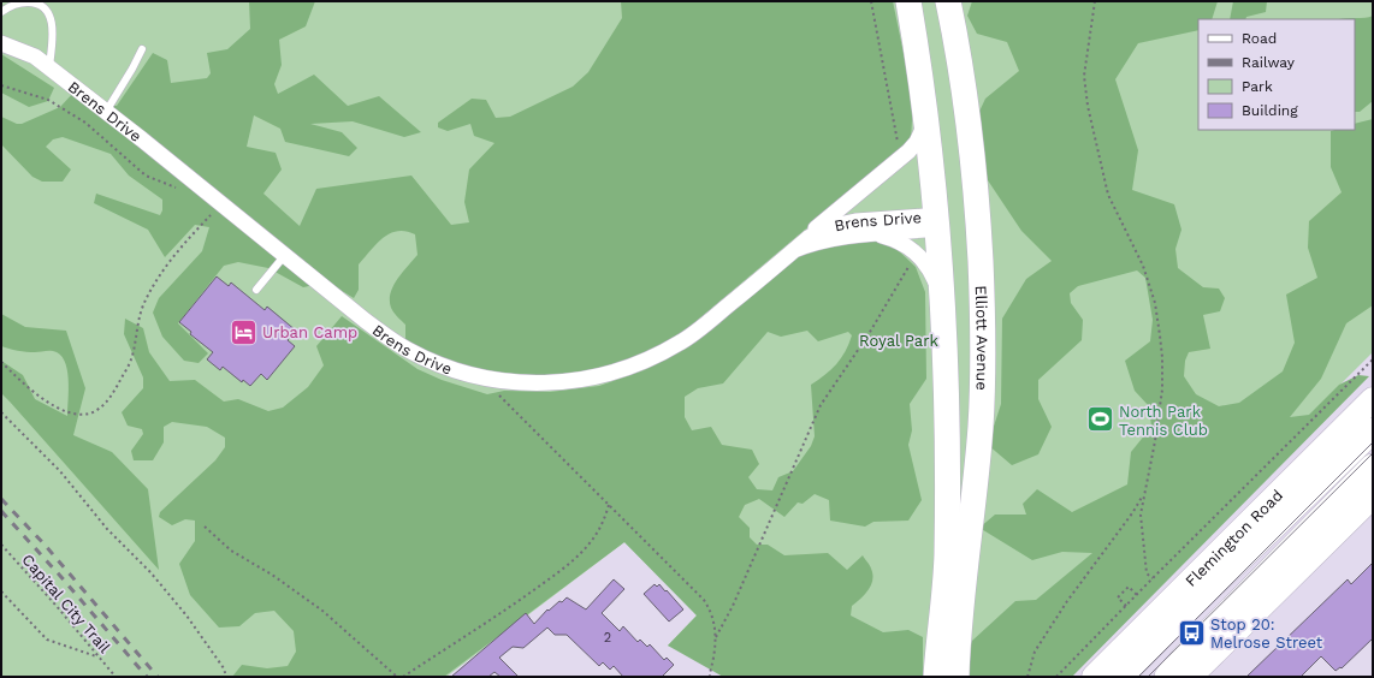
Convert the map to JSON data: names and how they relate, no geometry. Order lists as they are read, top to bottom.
{
  "streets": {
    "highway": ["Elliott Avenue", "Flemington Road"],
    "street": ["Brens Drive"],
    "path": ["Capital City Trail"]
  },
  "parks": ["Royal Park"],
  "places": {
    "hotel": ["Urban Camp"],
    "sports": ["North Park Tennis Club"],
    "bus stop": ["Stop 20: Melrose Street"]
  },
  "house_numbers": ["2"],
  "legend": [
    "Road",
    "Railway",
    "Park",
    "Building"
  ]
}
